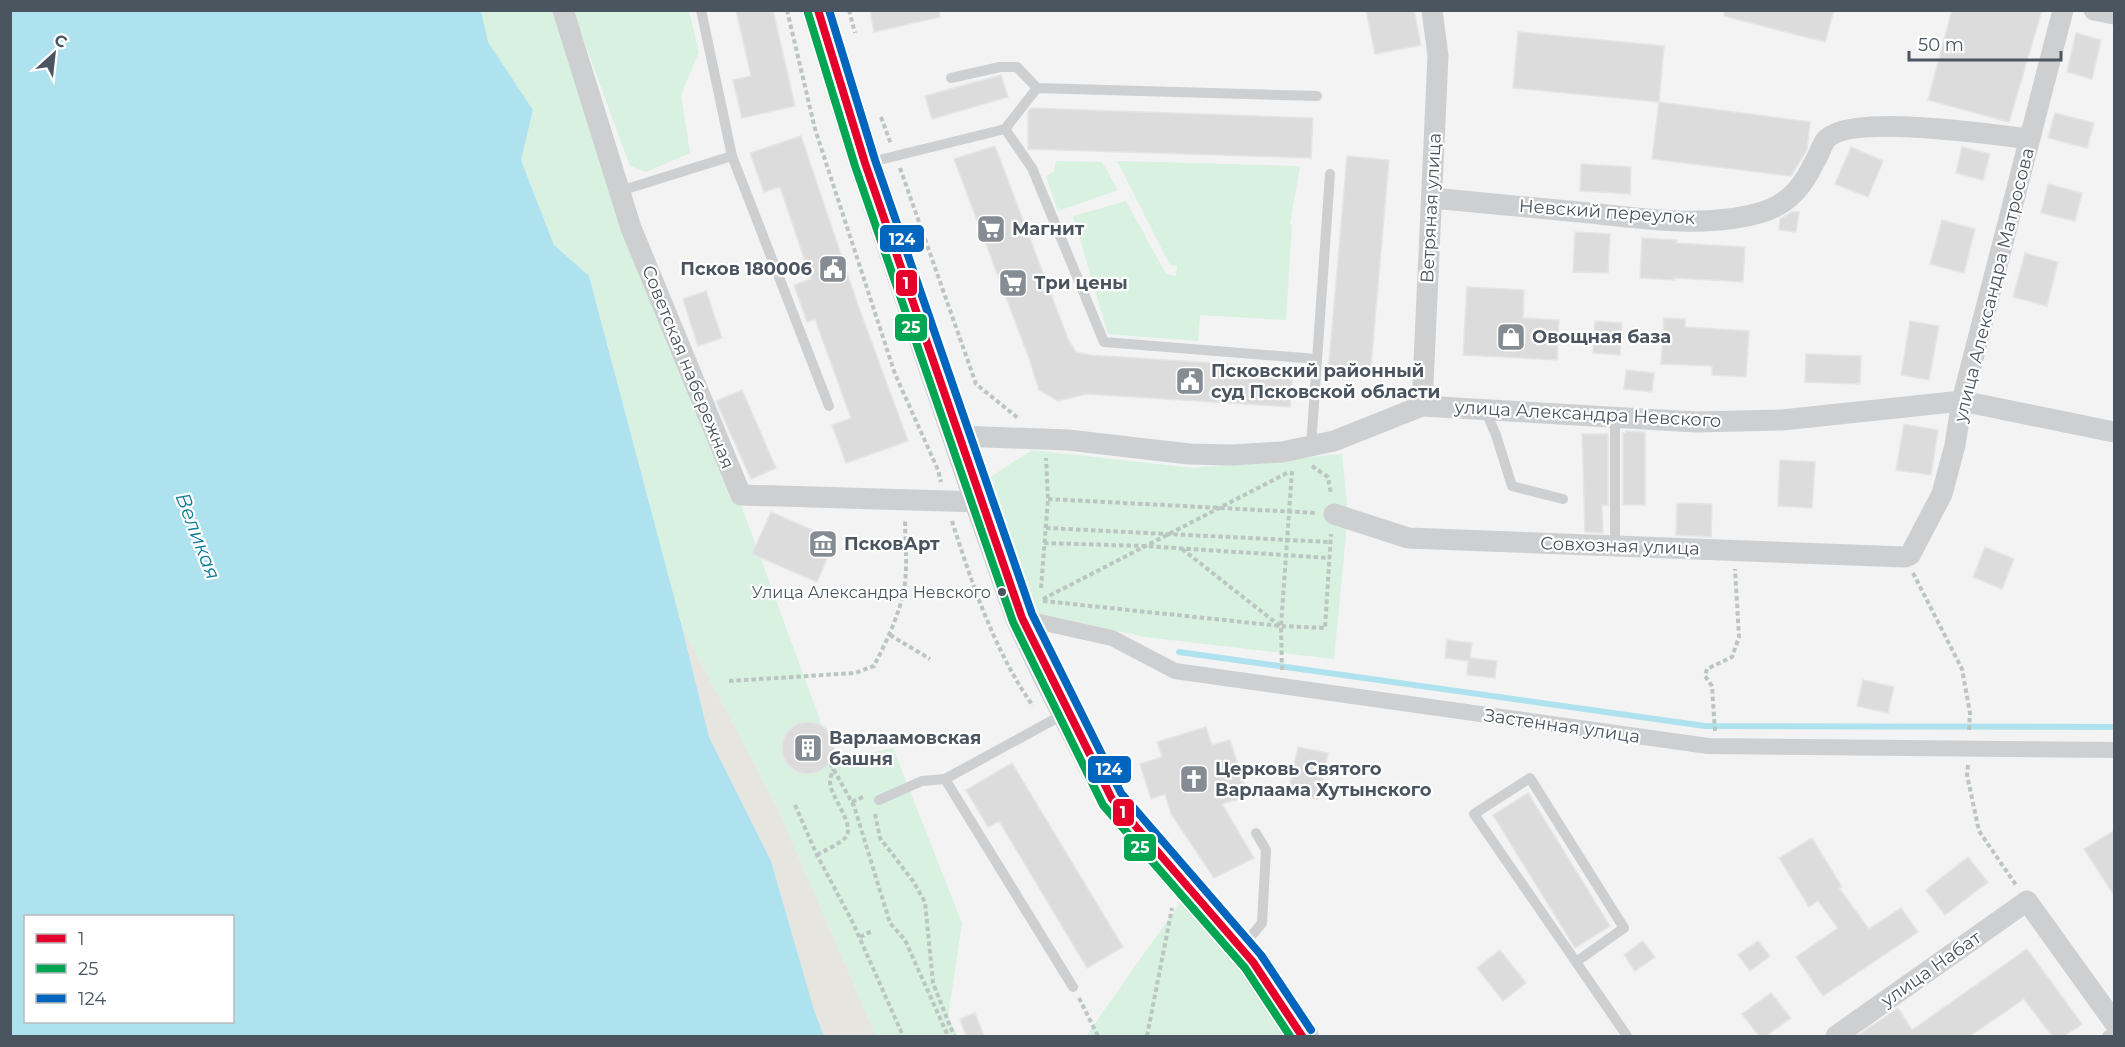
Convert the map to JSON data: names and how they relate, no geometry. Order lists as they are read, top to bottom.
{
  "streets": {
    "street": [
      "Ветряная улица",
      "Невский переулок",
      "улица Александра Матросова",
      "Советская набережная",
      "улица Александра Невского",
      "Совхозная улица",
      "Застенная улица",
      "улица Набат"
    ]
  },
  "crossings": [
    ["Ветряная улица", "Невский переулок"],
    ["Ветряная улица", "улица Александра Невского"],
    ["Невский переулок", "улица Александра Матросова"],
    ["улица Александра Матросова", "улица Александра Невского"],
    ["улица Александра Матросова", "Совхозная улица"]
  ],
  "water": ["Великая"],
  "places": {
    "supermarket": ["Магнит", "Три цены"],
    "public building": ["Псков 180006", "Псковский районный суд Псковской области"],
    "shop": ["Овощная база"],
    "museum": ["ПсковАрт"],
    "other": ["Улица Александра Невского"],
    "building": ["Варлаамовская башня"],
    "church": ["Церковь Святого Варлаама Хутынского"]
  },
  "lines": ["transit line 1", "transit line 124", "transit line 25"],
  "legend": ["1", "25", "124"],
  "scale_bar": "50 m",
  "north": "top right"
}
